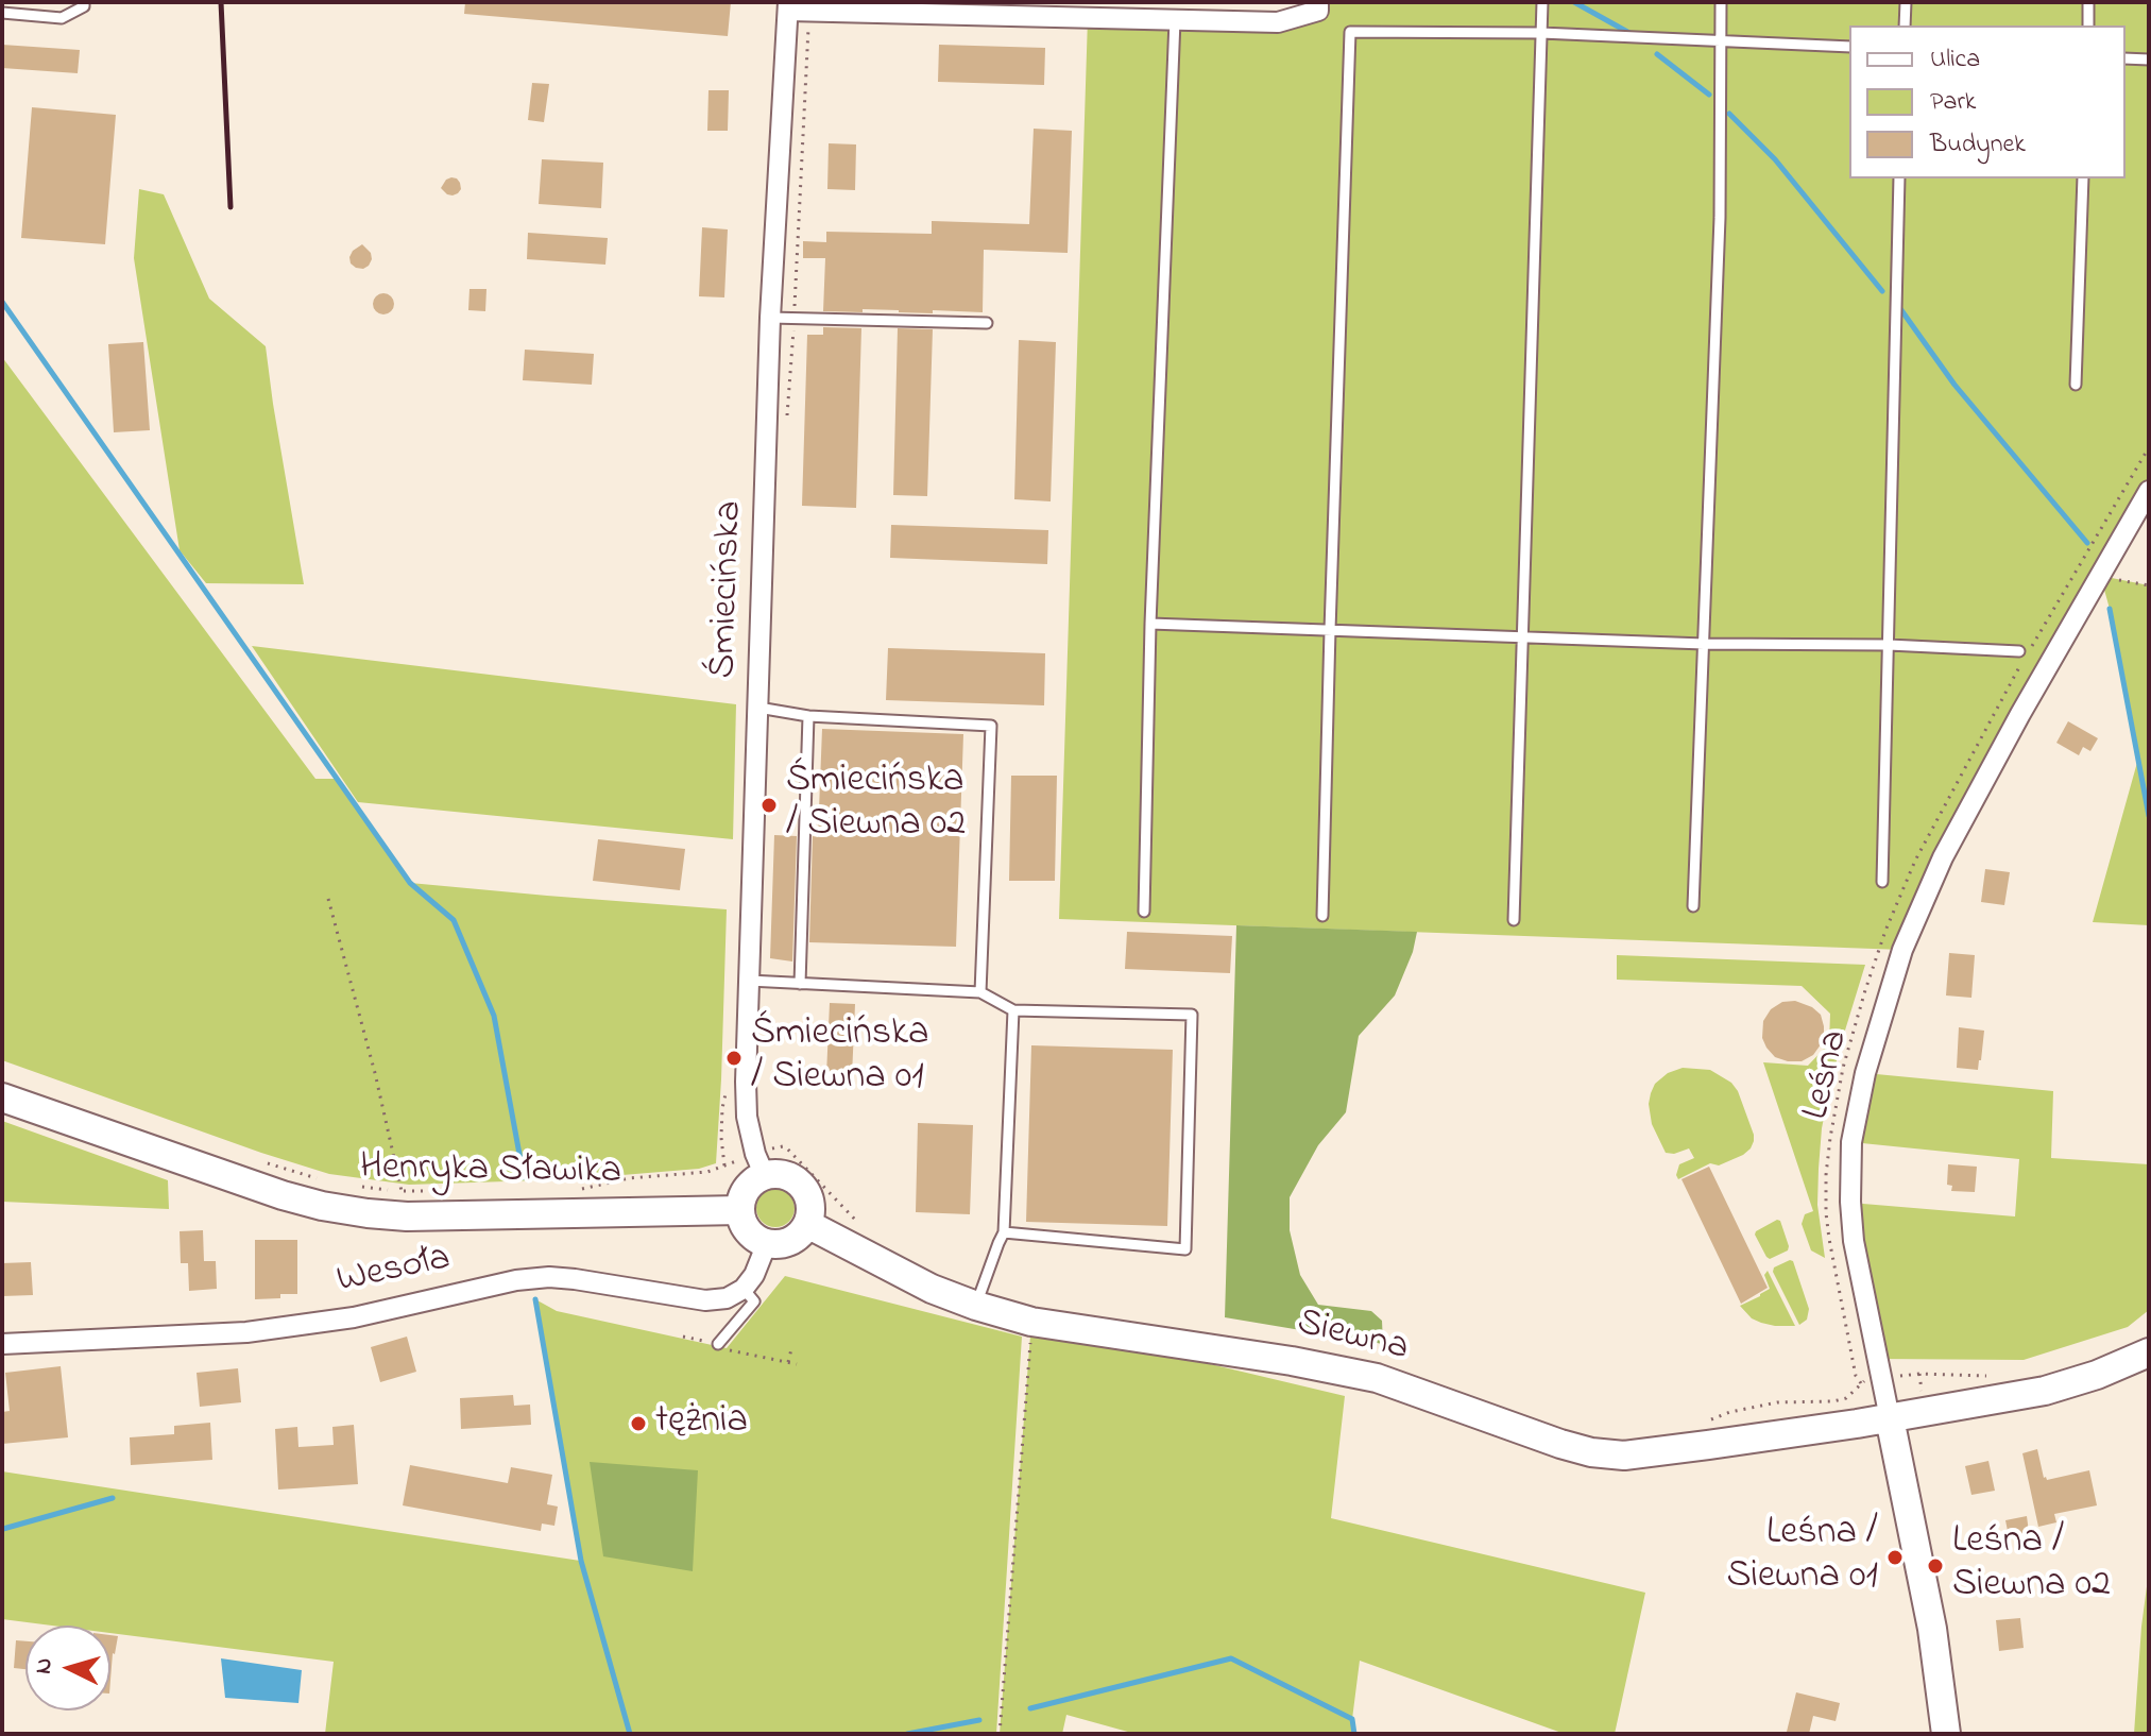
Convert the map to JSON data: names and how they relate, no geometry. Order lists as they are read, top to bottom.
{
  "streets": {
    "main road": ["Leśna", "Henryka Sławika", "Siewna"],
    "street": ["Śmiecińska", "Wesoła"]
  },
  "crossings": [
    ["Śmiecińska", "Henryka Sławika"],
    ["Śmiecińska", "Siewna"],
    ["Leśna", "Siewna"],
    ["Henryka Sławika", "Siewna"]
  ],
  "places": [
    "Śmiecińska / Siewna 02",
    "Śmiecińska / Siewna 01",
    "tężnia",
    "Leśna / Siewna 01",
    "Leśna / Siewna 02"
  ],
  "legend": ["Ulica", "Park", "Budynek"],
  "north": "left"
}
